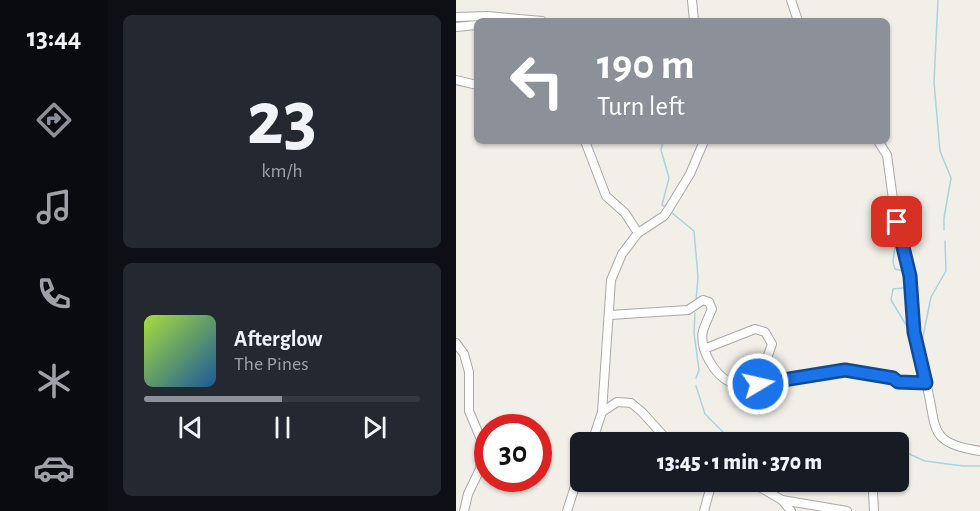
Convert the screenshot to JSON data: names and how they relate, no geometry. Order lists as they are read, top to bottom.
{
  "page": {
    "tabs": "13:44",
    "tile": ["23", "km/h"],
    "turn": ["190 m", "Turn left"],
    "song": ["Afterglow", "The Pines"],
    "limit": "30",
    "trip": "13:45 · 1 min · 370 m"
  }
}
